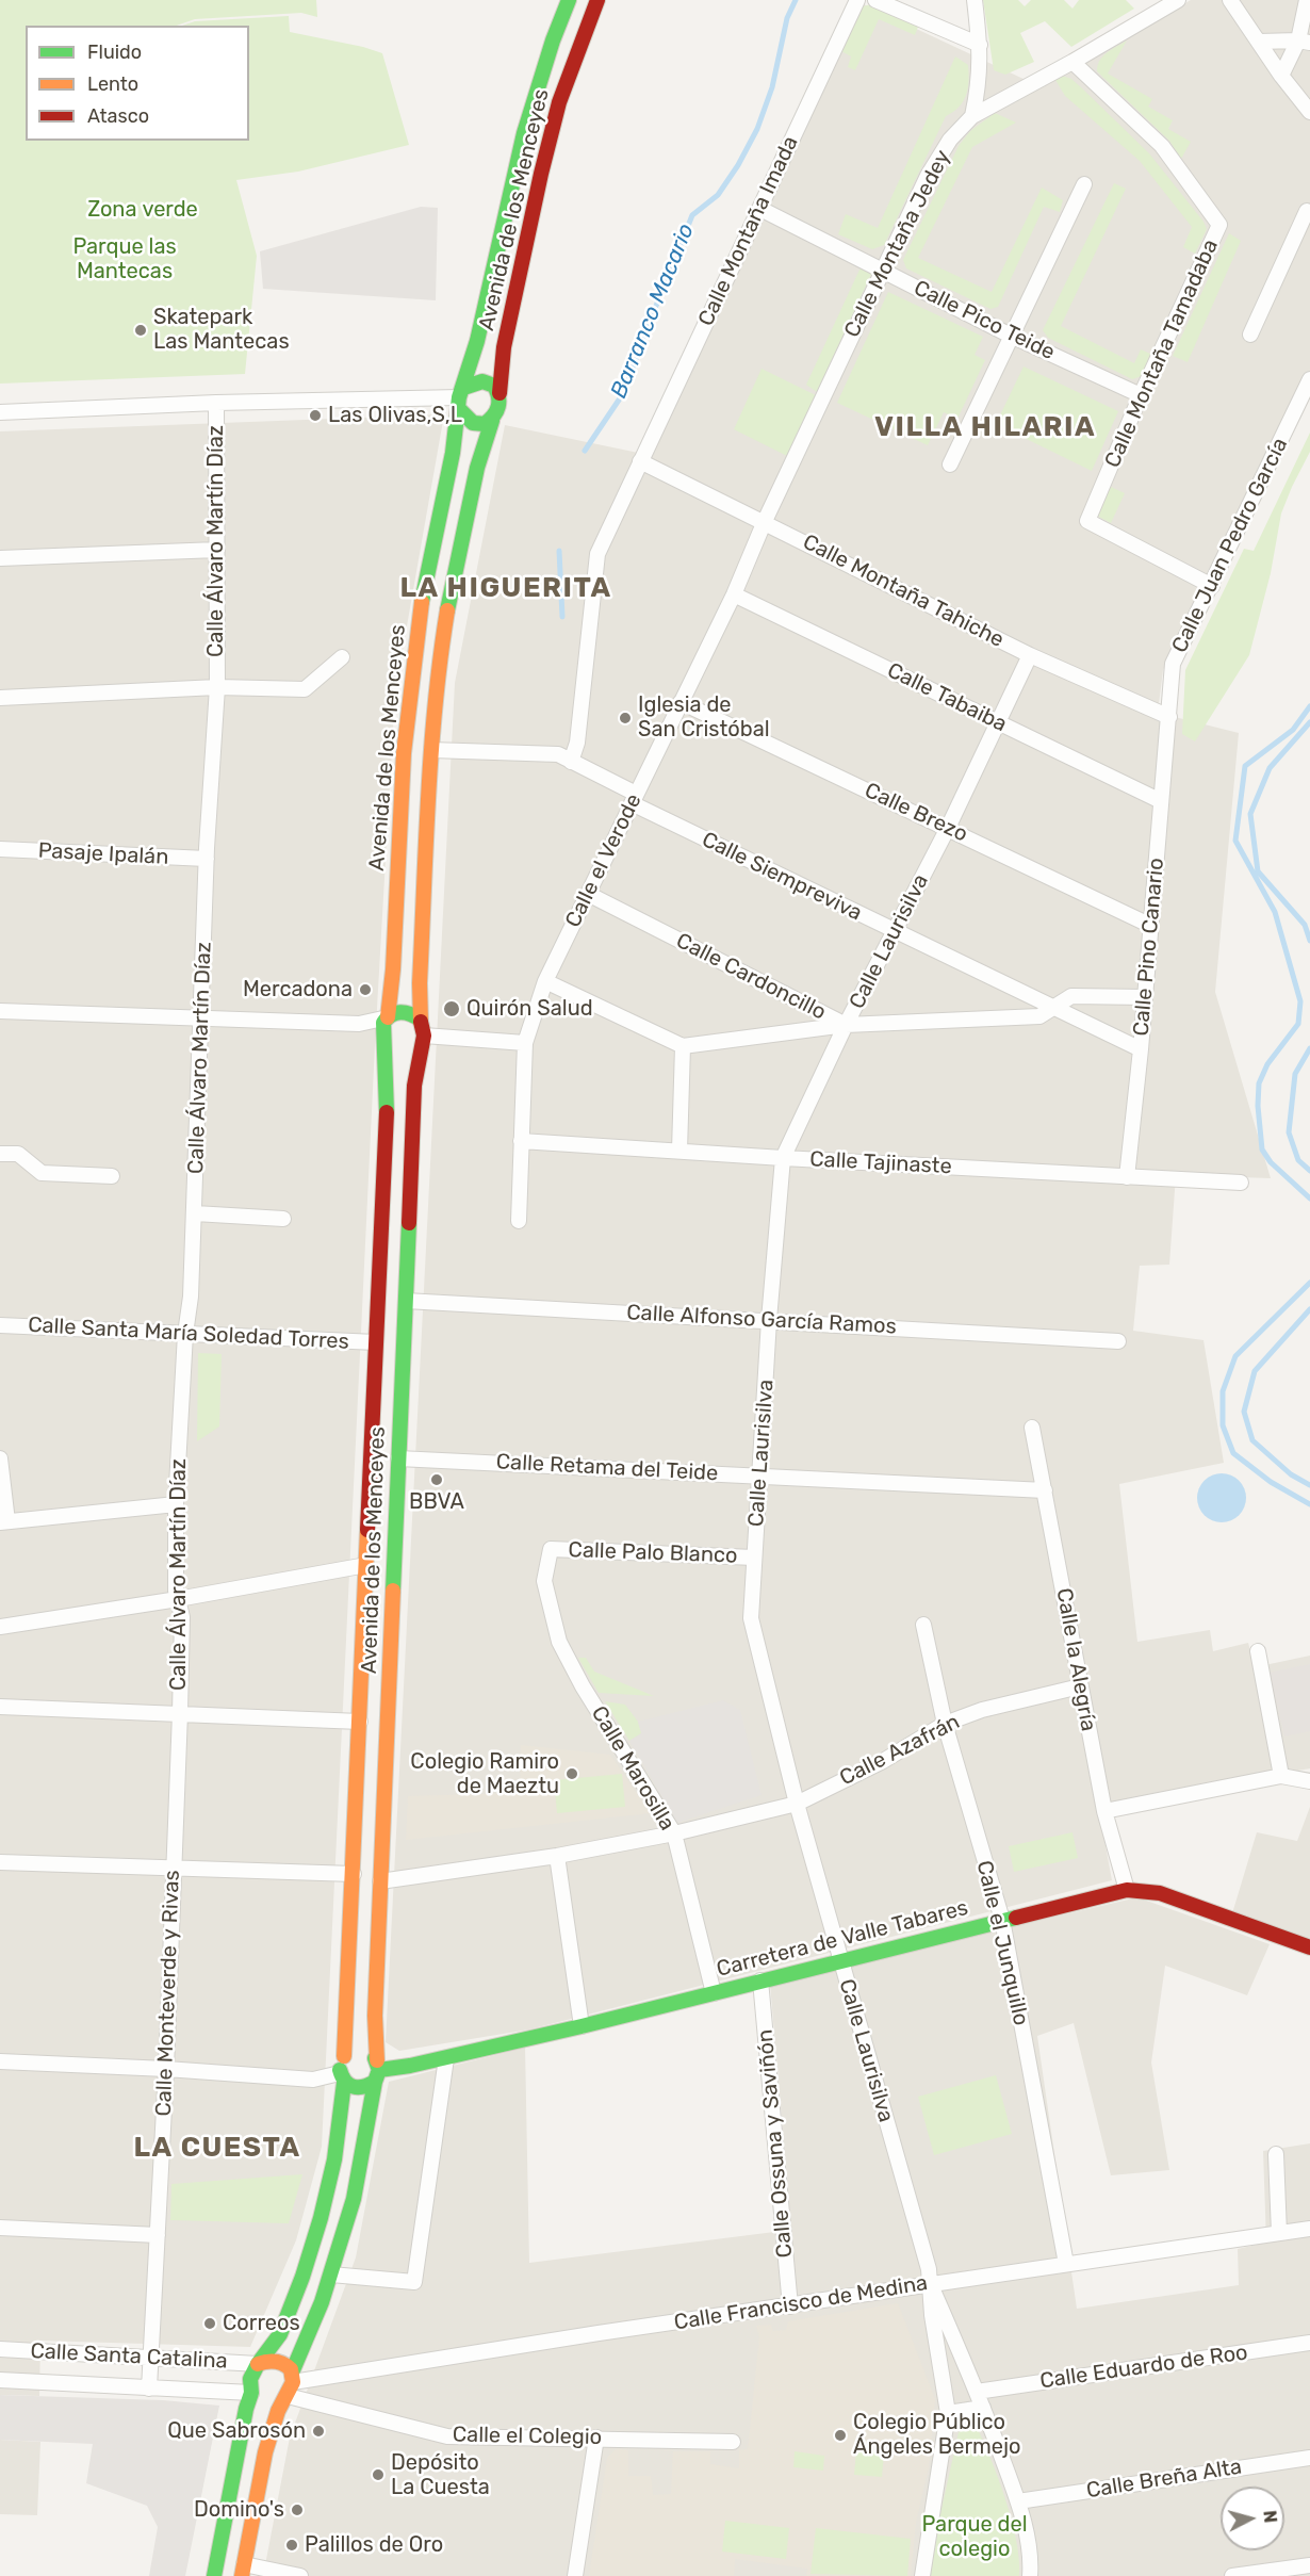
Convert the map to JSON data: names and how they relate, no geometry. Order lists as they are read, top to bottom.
{
  "streets": {
    "main road": ["Avenida de los Menceyes", "Carretera de Valle Tabares"],
    "street": [
      "Calle Montaña Imada",
      "Calle Montaña Jedey",
      "Calle Pico Teide",
      "Calle Montaña Tamadaba",
      "Calle Álvaro Martín Díaz",
      "Calle Juan Pedro García",
      "Calle Montaña Tahiche",
      "Calle Tabaiba",
      "Calle Brezo",
      "Pasaje Ipalán",
      "Calle el Verode",
      "Calle Siempreviva",
      "Calle Laurisilva",
      "Calle Pino Canario",
      "Calle Cardoncillo",
      "Calle Tajinaste",
      "Calle Alfonso García Ramos",
      "Calle Santa María Soledad Torres",
      "Calle Retama del Teide",
      "Calle Palo Blanco",
      "Calle la Alegría",
      "Calle Azafrán",
      "Calle Marosilla",
      "Calle el Junquillo",
      "Calle Monteverde y Rivas",
      "Calle Ossuna y Saviñón",
      "Calle Francisco de Medina",
      "Calle Santa Catalina",
      "Calle Eduardo de Roo",
      "Calle el Colegio",
      "Calle Breña Alta"
    ]
  },
  "crossings": [
    ["Avenida de los Menceyes", "Calle Siempreviva"],
    ["Avenida de los Menceyes", "Calle Alfonso García Ramos"],
    ["Avenida de los Menceyes", "Calle Santa María Soledad Torres"],
    ["Avenida de los Menceyes", "Calle Retama del Teide"],
    ["Avenida de los Menceyes", "Calle Azafrán"],
    ["Avenida de los Menceyes", "Carretera de Valle Tabares"],
    ["Avenida de los Menceyes", "Calle Francisco de Medina"],
    ["Avenida de los Menceyes", "Calle Santa Catalina"],
    ["Avenida de los Menceyes", "Calle el Colegio"],
    ["Calle Montaña Imada", "Calle Pico Teide"],
    ["Calle Montaña Imada", "Calle Montaña Tahiche"],
    ["Calle Montaña Imada", "Calle Siempreviva"],
    ["Calle Montaña Jedey", "Calle Pico Teide"],
    ["Calle Montaña Jedey", "Calle Montaña Tamadaba"],
    ["Calle Montaña Jedey", "Calle Montaña Tahiche"],
    ["Calle Montaña Jedey", "Calle el Verode"],
    ["Calle Pico Teide", "Calle Montaña Tamadaba"],
    ["Calle Montaña Tamadaba", "Calle Juan Pedro García"],
    ["Calle Álvaro Martín Díaz", "Pasaje Ipalán"],
    ["Calle Álvaro Martín Díaz", "Calle Santa María Soledad Torres"],
    ["Calle Álvaro Martín Díaz", "Calle Monteverde y Rivas"],
    ["Calle Juan Pedro García", "Calle Montaña Tahiche"],
    ["Calle Juan Pedro García", "Calle Pino Canario"],
    ["Calle Montaña Tahiche", "Calle el Verode"],
    ["Calle Montaña Tahiche", "Calle Laurisilva"],
    ["Calle Montaña Tahiche", "Calle Pino Canario"],
    ["Calle Tabaiba", "Calle el Verode"],
    ["Calle Tabaiba", "Calle Laurisilva"],
    ["Calle Tabaiba", "Calle Pino Canario"],
    ["Calle Brezo", "Calle el Verode"],
    ["Calle Brezo", "Calle Laurisilva"],
    ["Calle Brezo", "Calle Pino Canario"],
    ["Calle el Verode", "Calle Siempreviva"],
    ["Calle el Verode", "Calle Cardoncillo"],
    ["Calle el Verode", "Calle Tajinaste"],
    ["Calle Siempreviva", "Calle Laurisilva"],
    ["Calle Siempreviva", "Calle Pino Canario"],
    ["Calle Siempreviva", "Calle Cardoncillo"],
    ["Calle Laurisilva", "Calle Cardoncillo"],
    ["Calle Laurisilva", "Calle Tajinaste"],
    ["Calle Laurisilva", "Calle Alfonso García Ramos"],
    ["Calle Laurisilva", "Calle Retama del Teide"],
    ["Calle Laurisilva", "Calle Palo Blanco"],
    ["Calle Laurisilva", "Calle Azafrán"],
    ["Calle Laurisilva", "Carretera de Valle Tabares"],
    ["Calle Laurisilva", "Calle Francisco de Medina"],
    ["Calle Pino Canario", "Calle Cardoncillo"],
    ["Calle Pino Canario", "Calle Tajinaste"],
    ["Calle Retama del Teide", "Calle la Alegría"],
    ["Calle Palo Blanco", "Calle Marosilla"],
    ["Calle la Alegría", "Calle Azafrán"],
    ["Calle la Alegría", "Carretera de Valle Tabares"],
    ["Calle Azafrán", "Calle Marosilla"],
    ["Calle Azafrán", "Calle el Junquillo"],
    ["Calle Marosilla", "Carretera de Valle Tabares"],
    ["Carretera de Valle Tabares", "Calle el Junquillo"],
    ["Carretera de Valle Tabares", "Calle Ossuna y Saviñón"],
    ["Calle el Junquillo", "Calle Francisco de Medina"],
    ["Calle Monteverde y Rivas", "Calle Santa Catalina"],
    ["Calle Ossuna y Saviñón", "Calle Francisco de Medina"],
    ["Calle Francisco de Medina", "Calle Santa Catalina"],
    ["Calle Francisco de Medina", "Calle el Colegio"],
    ["Calle Santa Catalina", "Calle el Colegio"]
  ],
  "districts": ["VILLA HILARIA", "LA HIGUERITA", "LA CUESTA"],
  "water": ["Barranco Macario"],
  "parks": ["Zona verde", "Parque las Mantecas", "Parque del colegio"],
  "places": [
    "Skatepark Las Mantecas",
    "Las Olivas,S,L",
    "Iglesia de San Cristóbal",
    "Mercadona",
    "Quirón Salud",
    "BBVA",
    "Colegio Ramiro de Maeztu",
    "Correos",
    "Que Sabrosón",
    "Colegio Público Ángeles Bermejo",
    "Depósito La Cuesta",
    "Domino's",
    "Palillos de Oro"
  ],
  "legend": ["Fluido", "Lento", "Atasco"],
  "north": "right"
}
